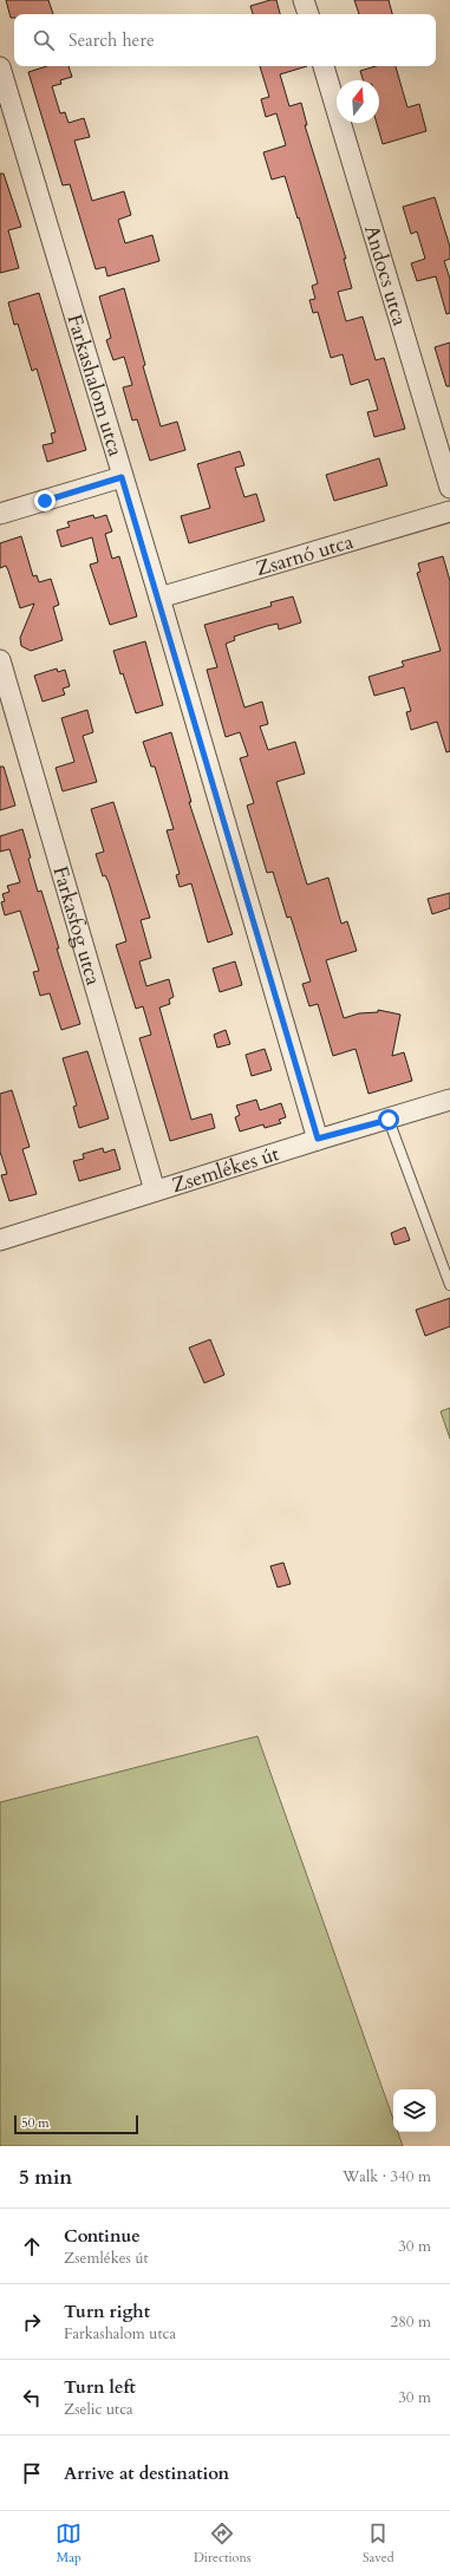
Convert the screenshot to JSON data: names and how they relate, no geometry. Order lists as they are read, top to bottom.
{
  "streets": {
    "street": [
      "Andocs utca",
      "Farkashalom utca",
      "Zsarnó utca",
      "Farkasfog utca",
      "Zsemlékes út"
    ]
  },
  "crossings": [
    ["Farkashalom utca", "Zsarnó utca"],
    ["Farkashalom utca", "Zsemlékes út"],
    ["Farkasfog utca", "Zsemlékes út"]
  ],
  "scale_bar": "50 m",
  "north": "top",
  "page": {
    "search": "Search here",
    "scale": "50 m",
    "heading": ["5 min", "Walk · 340 m"],
    "list": [
      ["Continue", "Zsemlékes út", "30 m"],
      ["Turn right", "Farkashalom utca", "280 m"],
      ["Turn left", "Zselic utca", "30 m"],
      "Arrive at destination"
    ],
    "nav": ["Map", "Directions", "Saved"]
  }
}
